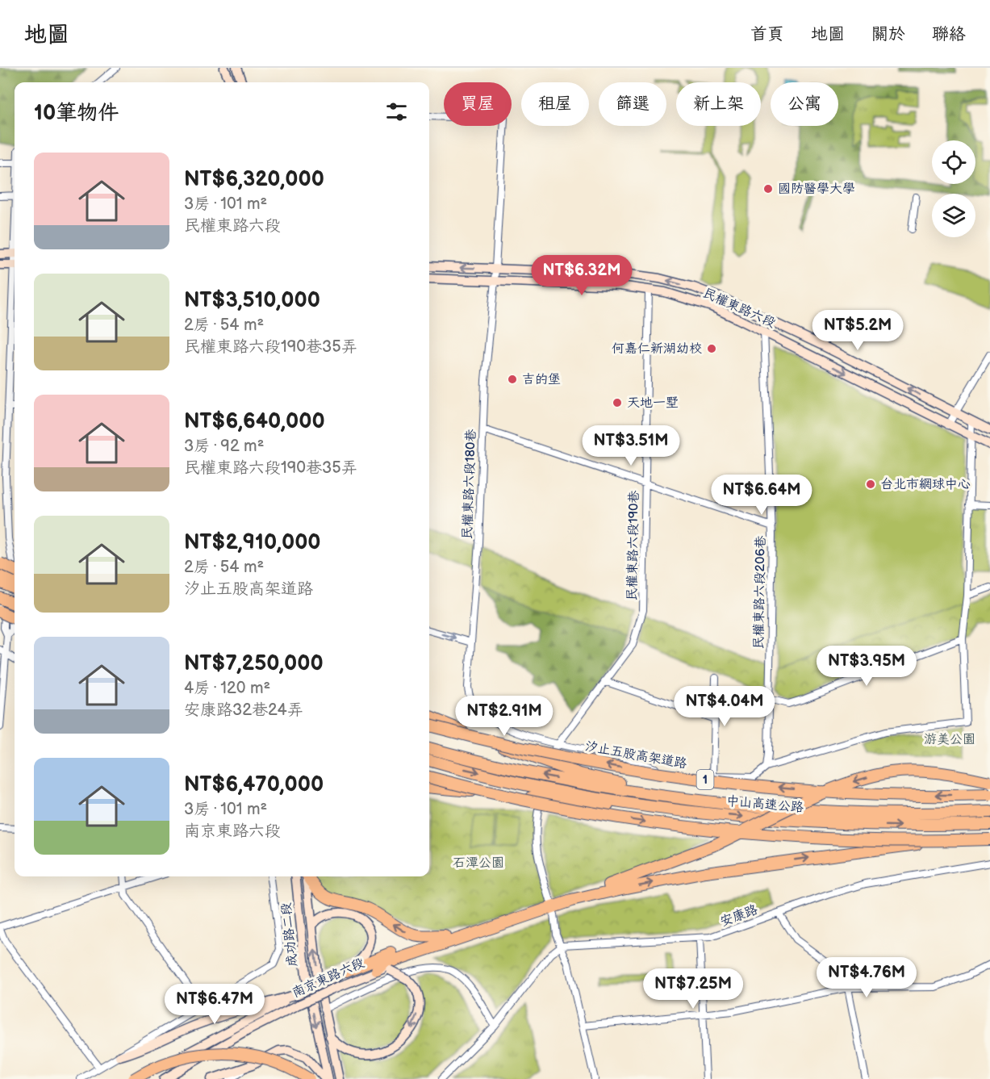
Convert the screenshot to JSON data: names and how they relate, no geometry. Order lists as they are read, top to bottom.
{
  "streets": {
    "highway": ["汐止五股高架道路", "1", "中山高速公路"],
    "main road": ["民權東路六段", "成功路二段", "南京東路六段"],
    "street": [
      "民權東路六段180巷",
      "民權東路六段190巷",
      "民權東路六段206巷",
      "安康路"
    ]
  },
  "crossings": [
    ["民權東路六段", "民權東路六段180巷"],
    ["民權東路六段", "民權東路六段190巷"],
    ["民權東路六段", "民權東路六段206巷"],
    ["民權東路六段180巷", "民權東路六段190巷"]
  ],
  "parks": ["游美公園", "石潭公園"],
  "places": [
    "國防醫學大學",
    "何嘉仁新湖幼校",
    "吉的堡",
    "天地一墅",
    "台北市網球中心"
  ],
  "page": {
    "header": "地圖",
    "nav": [
      "首頁",
      "地圖",
      "關於",
      "聯絡"
    ],
    "chip": [
      "買屋",
      "租屋",
      "篩選",
      "新上架",
      "公寓"
    ],
    "heading": "10筆物件",
    "list": [
      {
        "name": "NT$6,320,000",
        "note": "3房 · 101 m² · 民權東路六段"
      },
      {
        "name": "NT$3,510,000",
        "note": "2房 · 54 m² · 民權東路六段190巷35弄"
      },
      {
        "name": "NT$6,640,000",
        "note": "3房 · 92 m² · 民權東路六段190巷35弄"
      },
      {
        "name": "NT$2,910,000",
        "note": "2房 · 54 m² · 汐止五股高架道路"
      },
      {
        "name": "NT$7,250,000",
        "note": "4房 · 120 m² · 安康路32巷24弄"
      },
      {
        "name": "NT$6,470,000",
        "note": "3房 · 101 m² · 南京東路六段"
      }
    ],
    "price": [
      "NT$6.32M",
      "NT$5.2M",
      "NT$3.51M",
      "NT$6.64M",
      "NT$3.95M",
      "NT$4.04M",
      "NT$2.91M",
      "NT$4.76M",
      "NT$7.25M",
      "NT$6.47M"
    ]
  }
}
